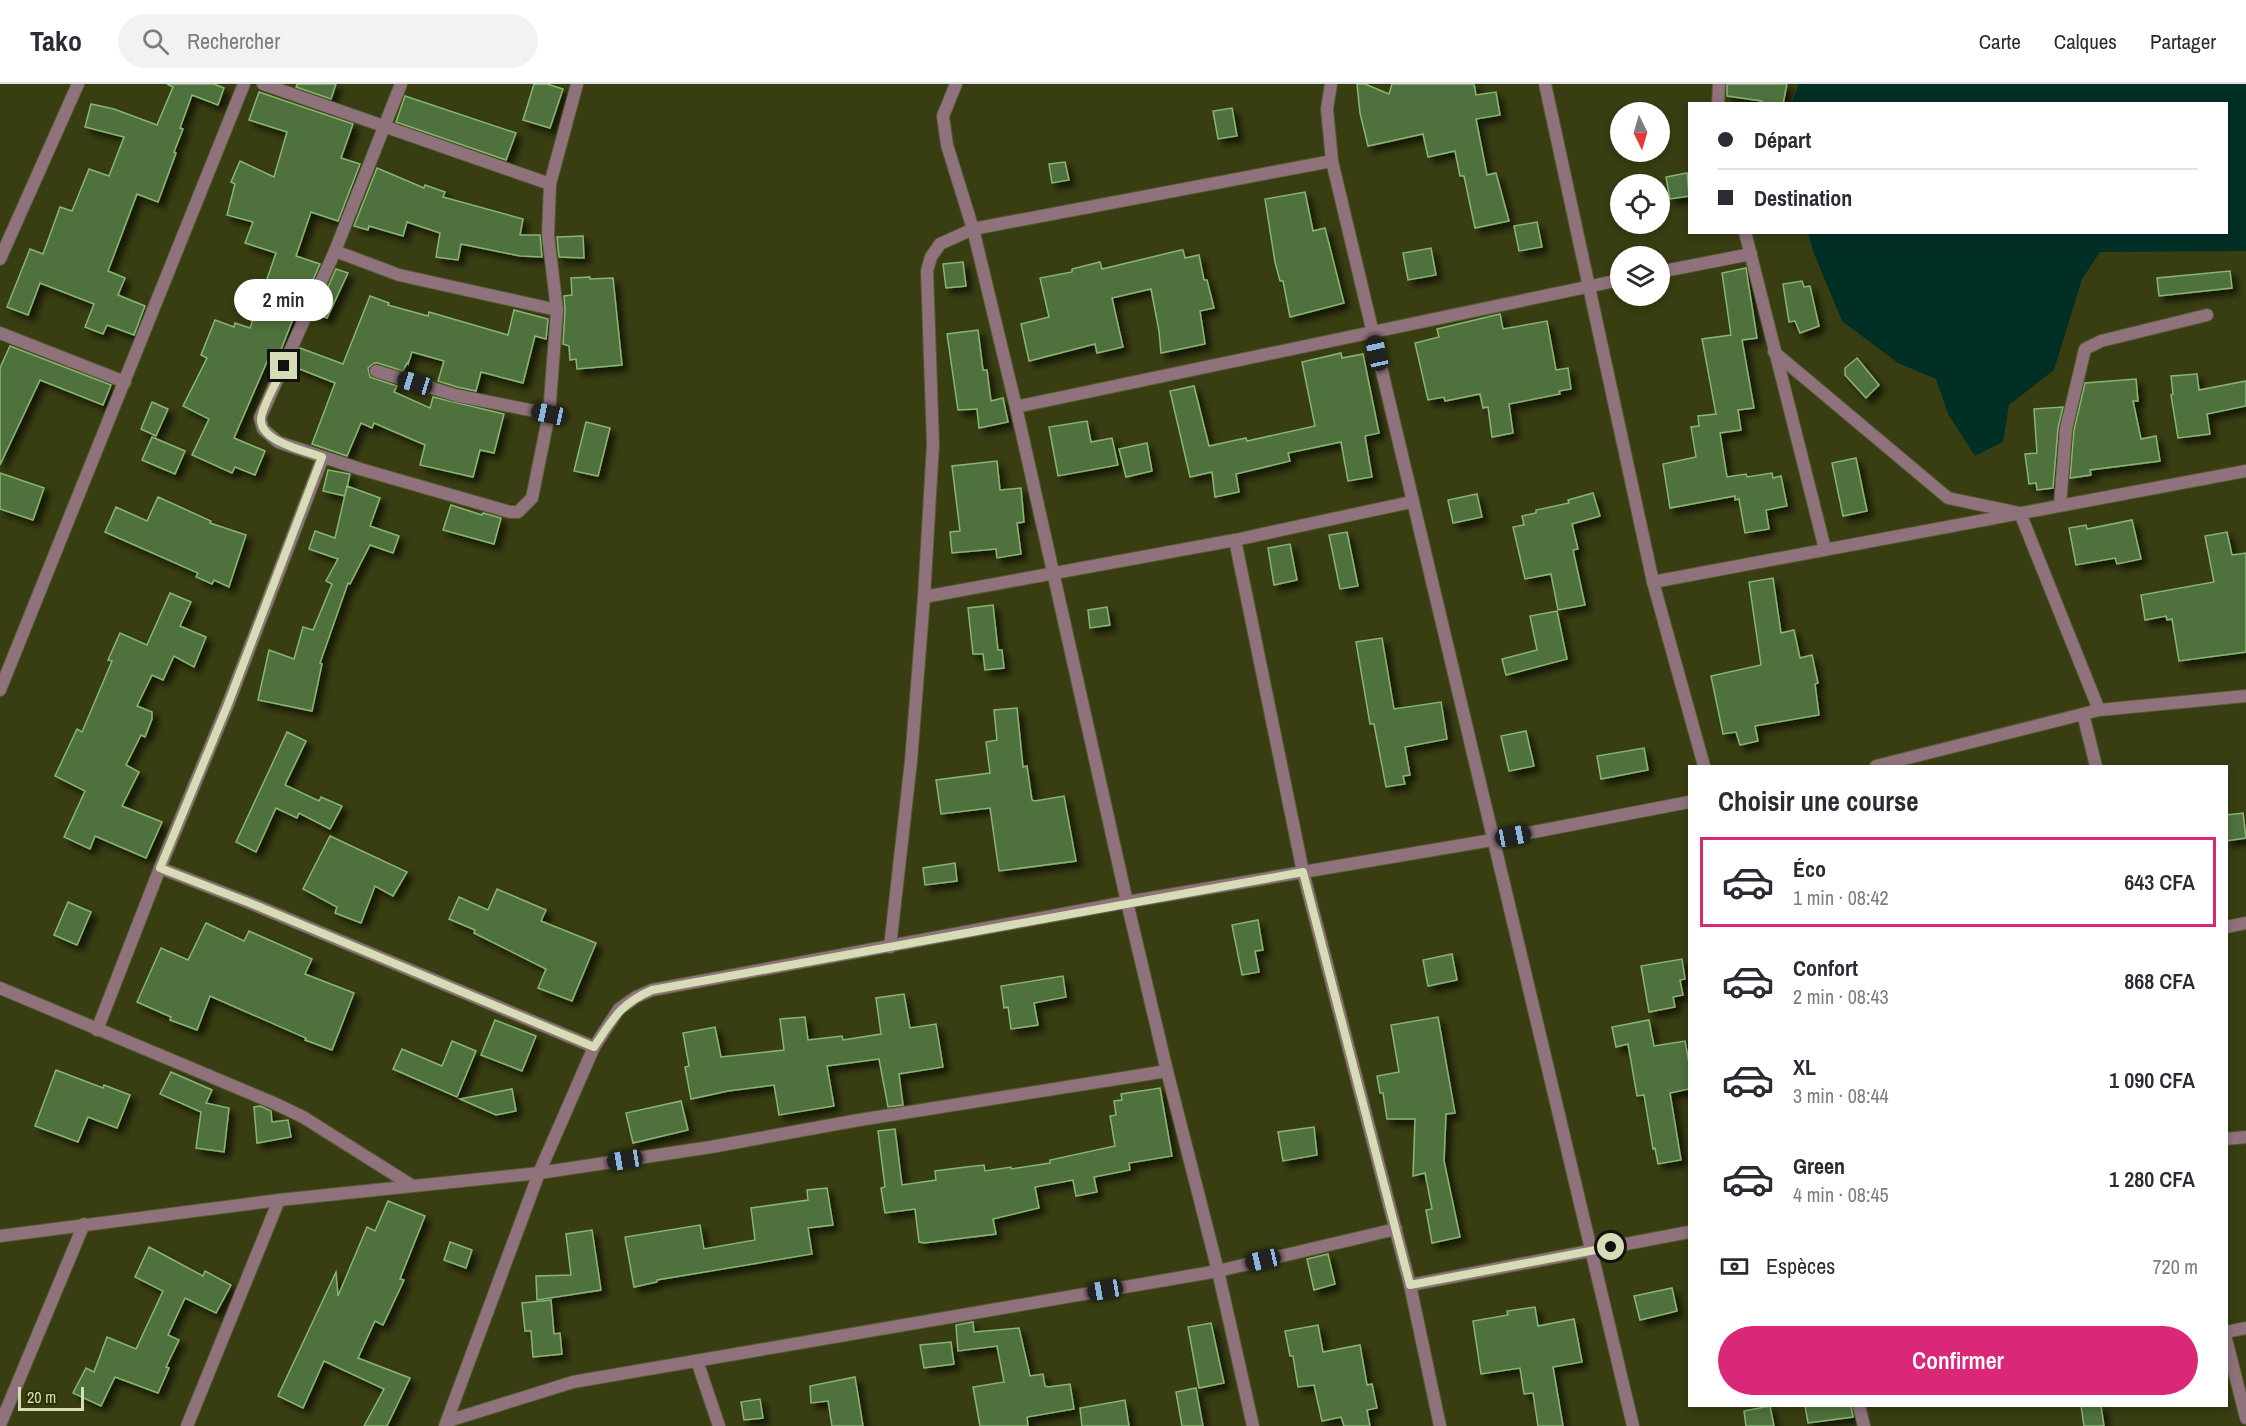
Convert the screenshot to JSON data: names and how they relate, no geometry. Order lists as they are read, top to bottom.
{
  "scale_bar": "20 m",
  "north": "bottom",
  "page": {
    "header": "Tako",
    "search": "Rechercher",
    "nav": ["Carte", "Calques", "Partager"],
    "banner": ["Départ", "Destination"],
    "bubble": "2 min",
    "heading": "Choisir une course",
    "list": [
      {
        "name": "Éco",
        "note": "1 min · 08:42",
        "value": "643 CFA"
      },
      {
        "name": "Confort",
        "note": "2 min · 08:43",
        "value": "868 CFA"
      },
      {
        "name": "XL",
        "note": "3 min · 08:44",
        "value": "1 090 CFA"
      },
      {
        "name": "Green",
        "note": "4 min · 08:45",
        "value": "1 280 CFA"
      }
    ],
    "pay": ["Espèces", "720 m"],
    "buttons": "Confirmer",
    "scale": "20 m"
  }
}
